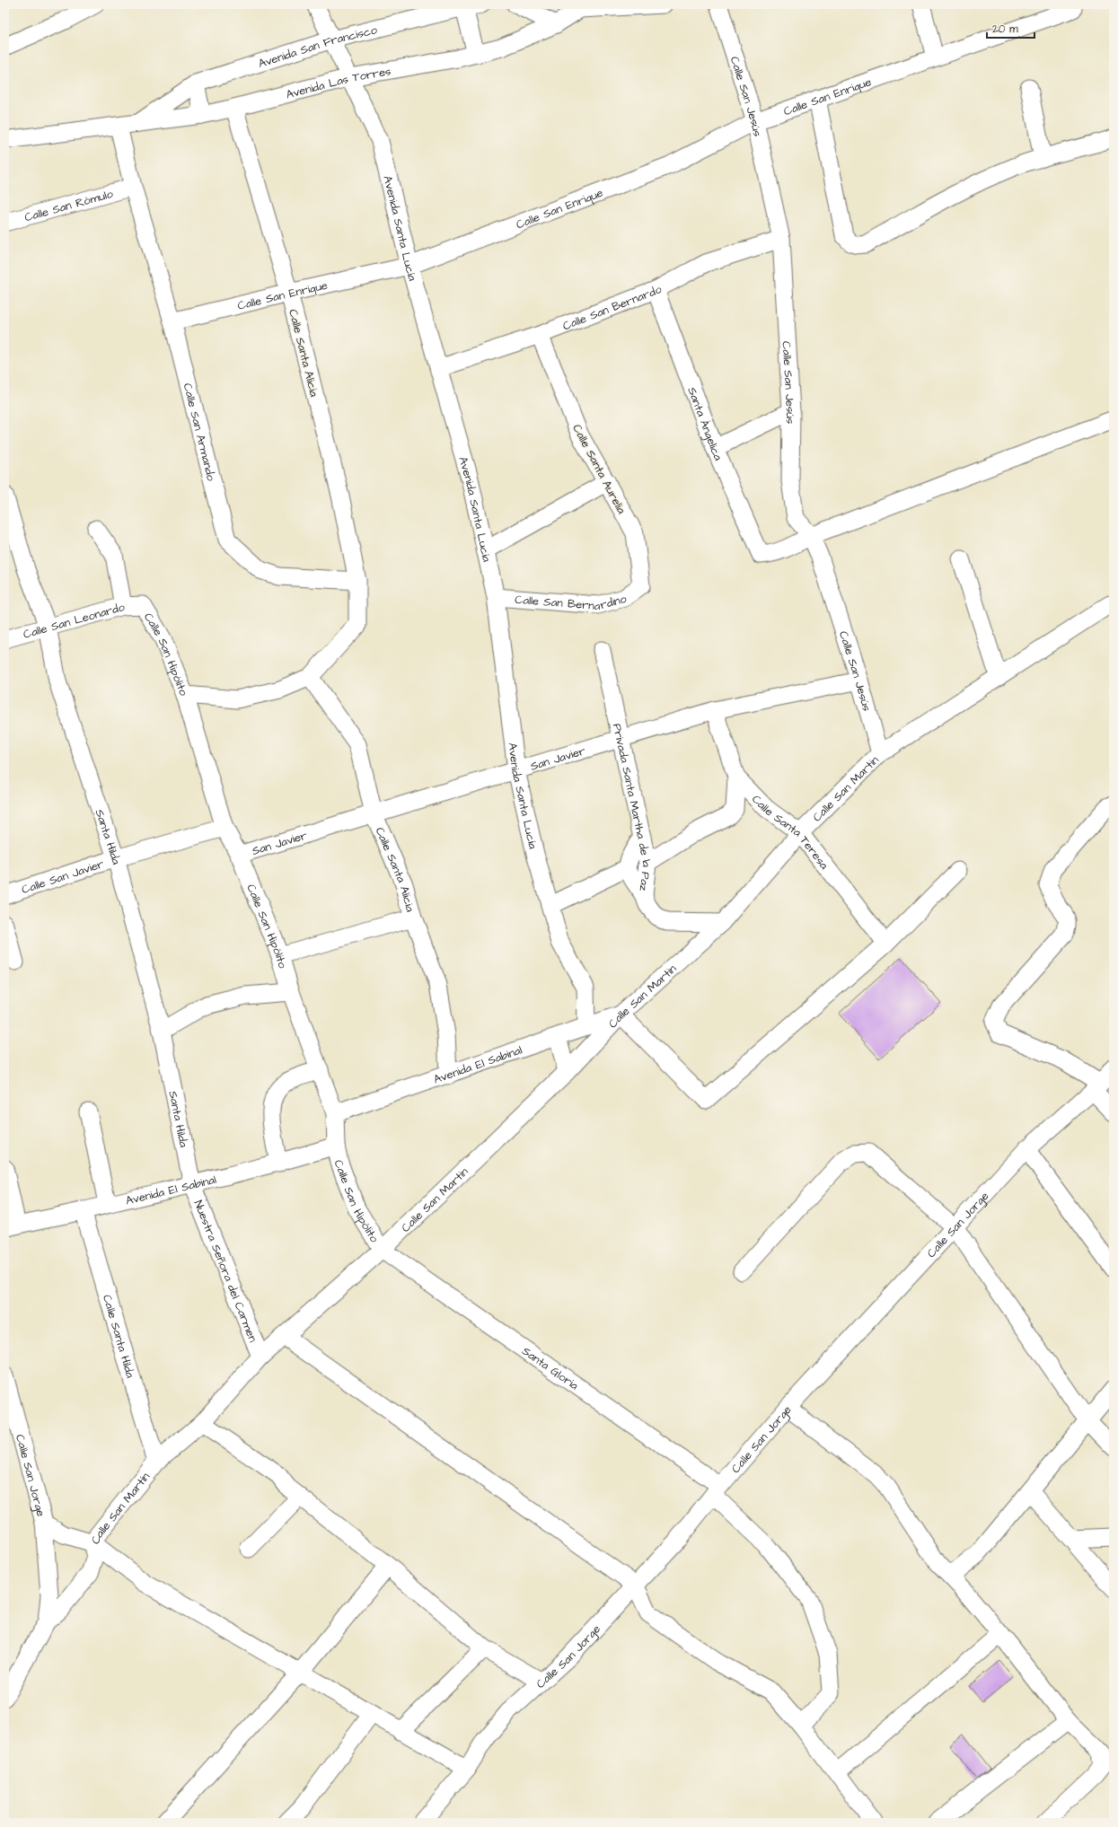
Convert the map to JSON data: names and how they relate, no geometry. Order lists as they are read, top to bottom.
{
  "streets": {
    "street": [
      "Avenida San Francisco",
      "Avenida Las Torres",
      "Calle San Enrique",
      "Calle San Jesús",
      "Calle San Rómulo",
      "Avenida Santa Lucía",
      "Calle San Bernardo",
      "Calle Santa Alicia",
      "Santa Ángelica",
      "Calle San Armando",
      "Calle Santa Aurelia",
      "Calle San Bernardino",
      "Calle San Leonardo",
      "Calle San Hipólito",
      "San Javier",
      "Calle San Martin",
      "Privada Santa Martha de la Paz",
      "Calle Santa Teresa",
      "Santa Hilda",
      "Calle San Javier",
      "Avenida El Sabinal",
      "Calle San Jorge",
      "Nuestra Señora del Carmen",
      "Calle Santa Hilda",
      "Santa Gloria",
      "Calle San Martín"
    ]
  },
  "crossings": [
    ["Avenida San Francisco", "Avenida Las Torres"],
    ["Avenida San Francisco", "Avenida Santa Lucía"],
    ["Avenida Las Torres", "Avenida Santa Lucía"],
    ["Avenida Las Torres", "Calle Santa Alicia"],
    ["Avenida Las Torres", "Calle San Armando"],
    ["Calle San Enrique", "Calle San Jesús"],
    ["Calle San Enrique", "Avenida Santa Lucía"],
    ["Calle San Enrique", "Calle Santa Alicia"],
    ["Calle San Enrique", "Calle San Armando"],
    ["Calle San Jesús", "Calle San Bernardo"],
    ["Calle San Jesús", "Santa Ángelica"],
    ["Calle San Jesús", "San Javier"],
    ["Calle San Jesús", "Calle San Martin"],
    ["Calle San Rómulo", "Calle San Armando"],
    ["Avenida Santa Lucía", "Calle San Bernardo"],
    ["Avenida Santa Lucía", "Calle San Bernardino"],
    ["Avenida Santa Lucía", "San Javier"],
    ["Avenida Santa Lucía", "Avenida El Sabinal"],
    ["Calle San Bernardo", "Santa Ángelica"],
    ["Calle San Bernardo", "Calle Santa Aurelia"],
    ["Calle Santa Alicia", "Calle San Armando"],
    ["Calle Santa Alicia", "San Javier"],
    ["Calle Santa Alicia", "Avenida El Sabinal"],
    ["Calle Santa Aurelia", "Calle San Bernardino"],
    ["Calle San Leonardo", "Calle San Hipólito"],
    ["Calle San Leonardo", "Santa Hilda"],
    ["Calle San Hipólito", "San Javier"],
    ["Calle San Hipólito", "Calle San Martin"],
    ["Calle San Hipólito", "Calle San Javier"],
    ["Calle San Hipólito", "Avenida El Sabinal"],
    ["Calle San Hipólito", "Santa Gloria"],
    ["San Javier", "Privada Santa Martha de la Paz"],
    ["San Javier", "Calle Santa Teresa"],
    ["Calle San Martin", "Privada Santa Martha de la Paz"],
    ["Calle San Martin", "Calle Santa Teresa"],
    ["Calle San Martin", "Avenida El Sabinal"],
    ["Calle San Martin", "Nuestra Señora del Carmen"],
    ["Calle San Martin", "Santa Gloria"],
    ["Calle San Martin", "Calle San Martín"],
    ["Santa Hilda", "Calle San Javier"],
    ["Santa Hilda", "Avenida El Sabinal"],
    ["Santa Hilda", "Nuestra Señora del Carmen"],
    ["Avenida El Sabinal", "Nuestra Señora del Carmen"],
    ["Avenida El Sabinal", "Calle Santa Hilda"],
    ["Calle San Jorge", "Santa Gloria"],
    ["Calle San Jorge", "Calle San Martín"],
    ["Calle Santa Hilda", "Calle San Martín"]
  ],
  "scale_bar": "20 m"
}
